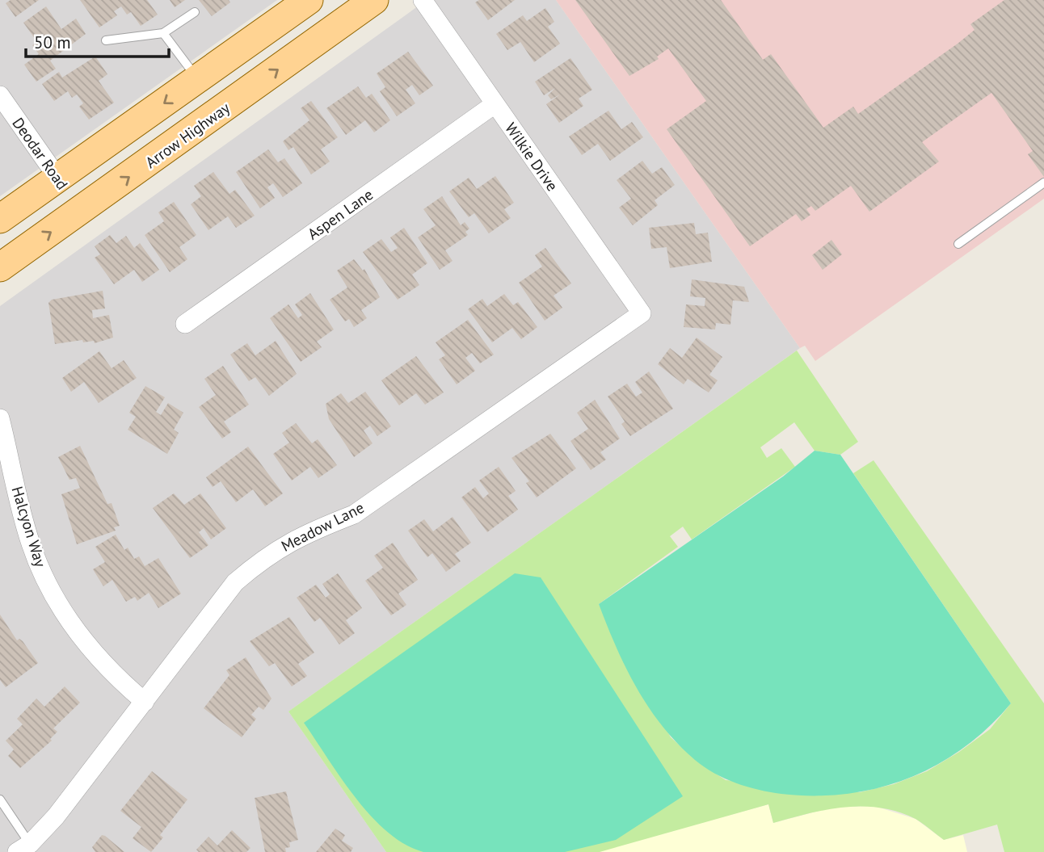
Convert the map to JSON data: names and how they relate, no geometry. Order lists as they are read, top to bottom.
{
  "streets": {
    "main road": ["Arrow Highway", "Deodar Road"],
    "street": [
      "Wilkie Drive",
      "Aspen Lane",
      "Halcyon Way",
      "Meadow Lane"
    ]
  },
  "crossings": [
    ["Arrow Highway", "Deodar Road"],
    ["Wilkie Drive", "Aspen Lane"],
    ["Wilkie Drive", "Meadow Lane"],
    ["Halcyon Way", "Meadow Lane"]
  ],
  "scale_bar": "50 m"
}
